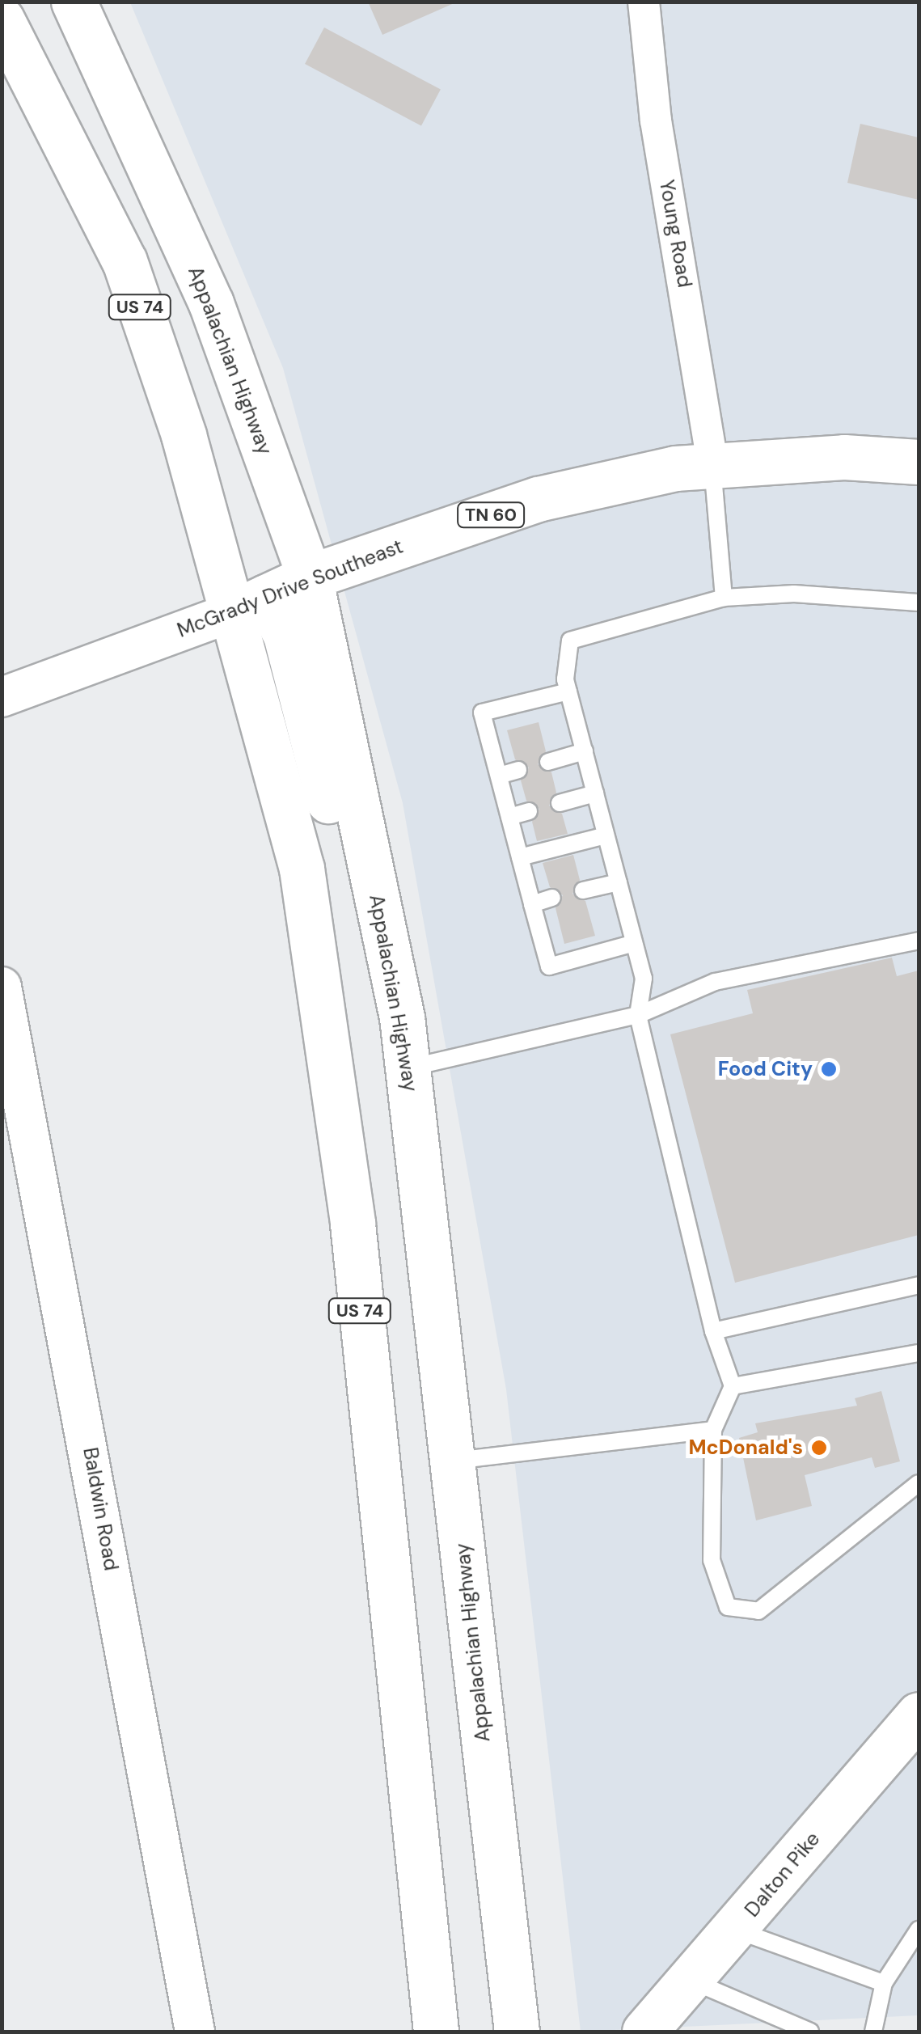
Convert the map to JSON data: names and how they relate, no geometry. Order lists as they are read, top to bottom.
{
  "streets": {
    "main road": [
      "US 74",
      "Appalachian Highway",
      "TN 60",
      "McGrady Drive Southeast",
      "Dalton Pike"
    ],
    "street": ["Young Road", "Baldwin Road"]
  },
  "crossings": [
    ["Young Road", "McGrady Drive Southeast"],
    ["US 74", "McGrady Drive Southeast"],
    ["Appalachian Highway", "McGrady Drive Southeast"]
  ],
  "places": ["Food City", "McDonald's"]
}
